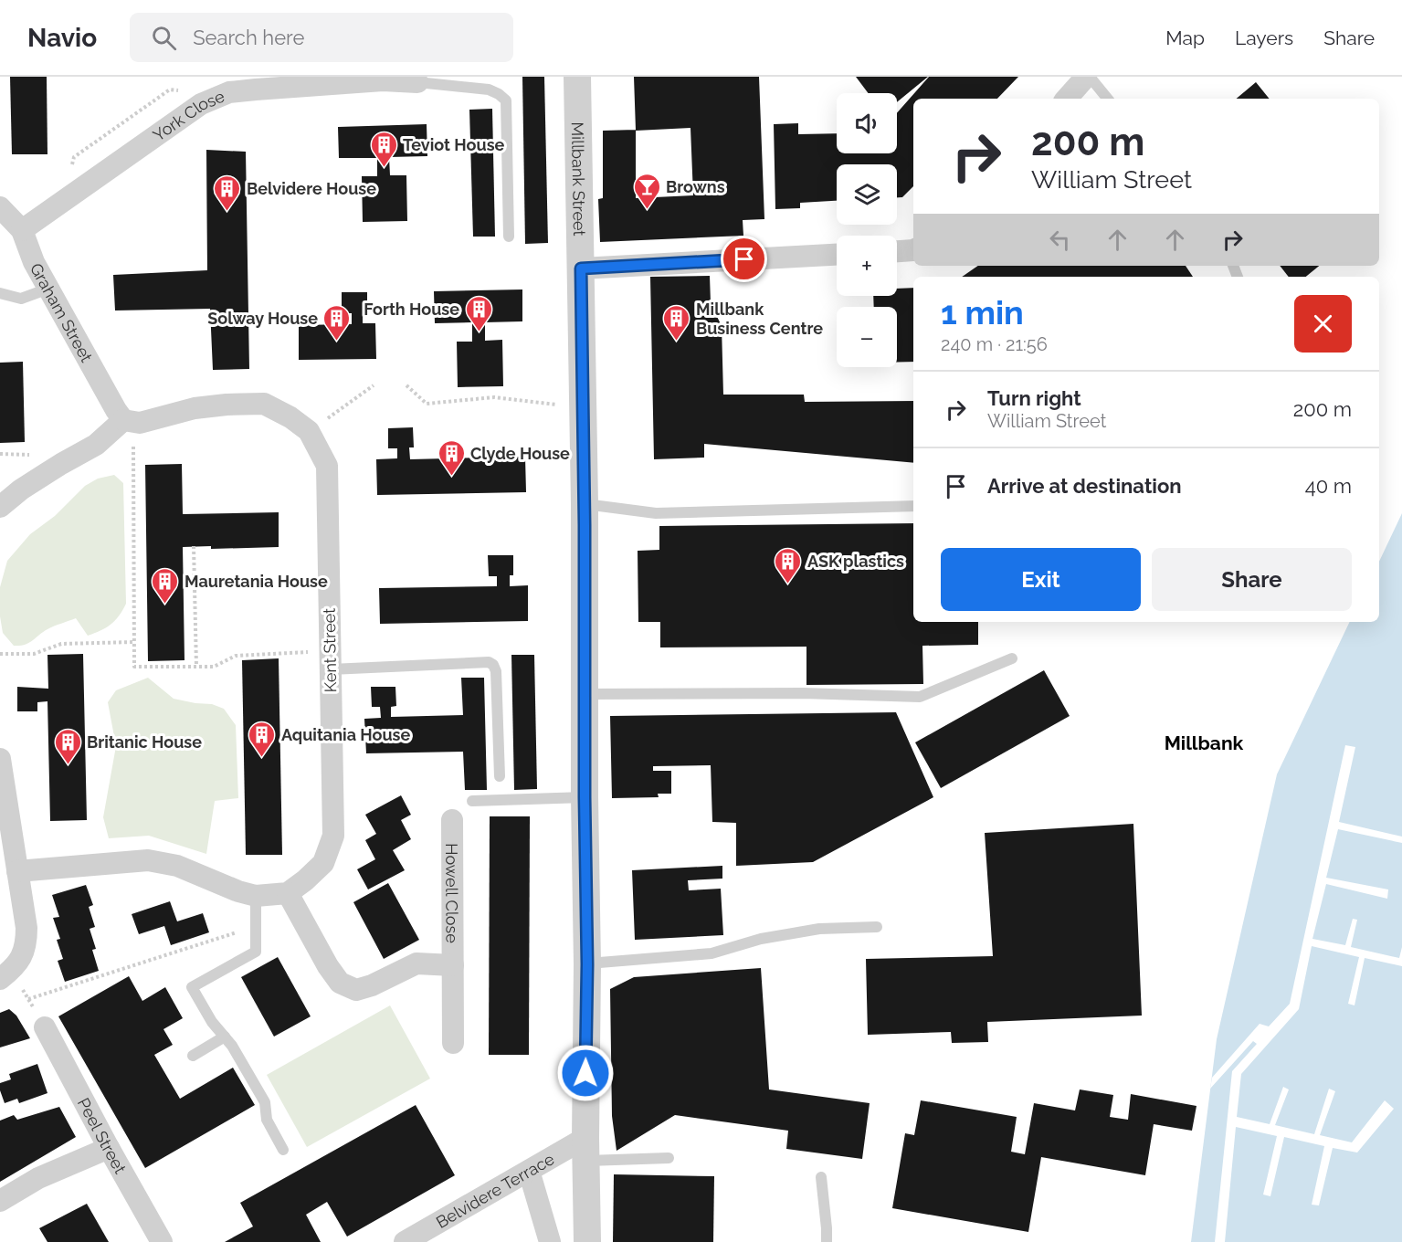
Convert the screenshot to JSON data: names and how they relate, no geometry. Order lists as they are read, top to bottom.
{
  "streets": {
    "street": [
      "York Close",
      "Millbank Street",
      "Graham Street",
      "Kent Street",
      "Howell Close",
      "Peel Street",
      "Belvidere Terrace"
    ]
  },
  "crossings": [
    ["York Close", "Graham Street"],
    ["Millbank Street", "Belvidere Terrace"],
    ["Graham Street", "Kent Street"],
    ["Kent Street", "Howell Close"]
  ],
  "districts": ["Millbank"],
  "places": {
    "building": [
      "Teviot House",
      "Belvidere House",
      "Forth House",
      "Solway House",
      "Millbank Business Centre",
      "Clyde House",
      "ASK plastics",
      "Mauretania House",
      "Aquitania House",
      "Britanic House"
    ],
    "bar": ["Browns"]
  },
  "page": {
    "header": "Navio",
    "search": "Search here",
    "nav": ["Map", "Layers", "Share"],
    "map_buttons": ["+", "−"],
    "turn": ["200 m", "William Street"],
    "heading": ["1 min", "240 m · 21:56"],
    "list": [
      {
        "name": "Turn right",
        "note": "William Street",
        "value": "200 m"
      },
      {
        "name": "Arrive at destination",
        "value": "40 m"
      }
    ],
    "buttons": ["Exit", "Share"]
  }
}
